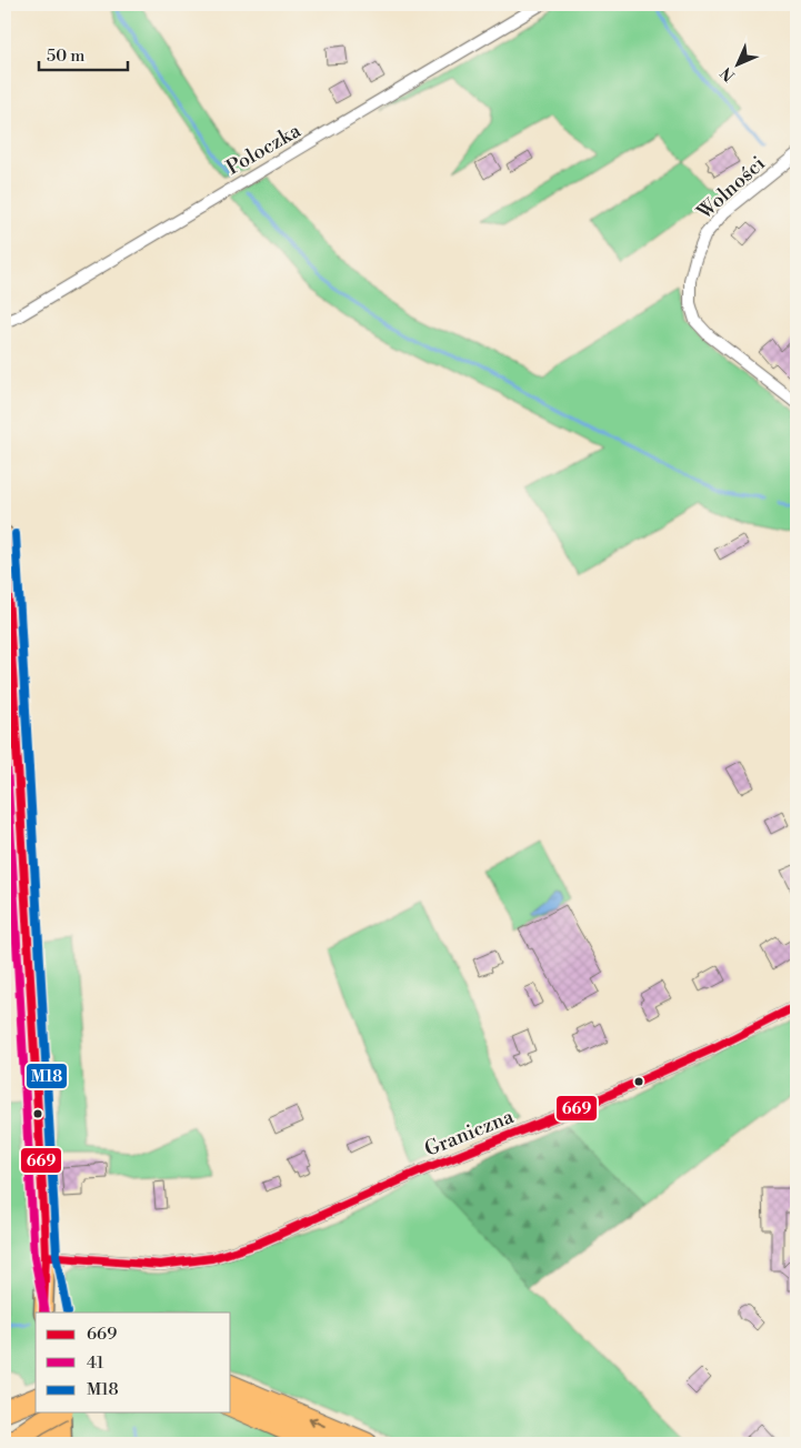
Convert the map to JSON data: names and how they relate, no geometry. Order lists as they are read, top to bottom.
{
  "streets": {
    "street": ["Poloczka", "Wolności", "Graniczna"]
  },
  "lines": ["transit line M18", "transit line 669", "transit line 41"],
  "legend": ["669", "41", "M18"],
  "scale_bar": "50 m",
  "north": "bottom left"
}
